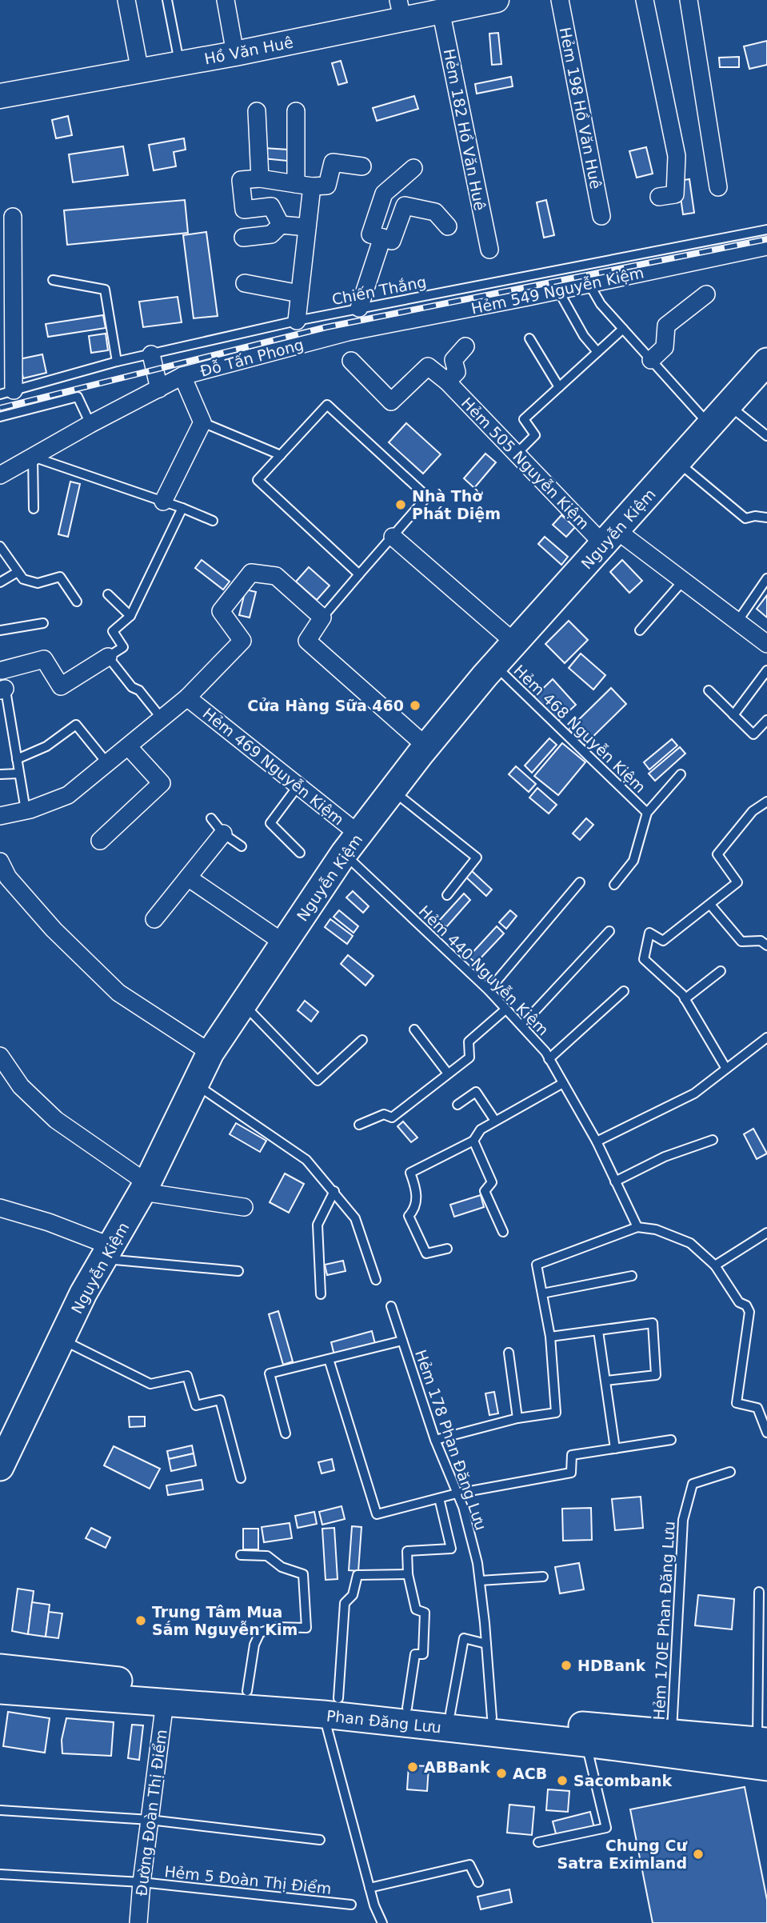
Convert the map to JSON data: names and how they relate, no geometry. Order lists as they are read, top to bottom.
{
  "streets": {
    "main road": ["Hồ Văn Huê", "Nguyễn Kiệm", "Phan Đăng Lưu"],
    "street": [
      "Hẻm 198 Hồ Văn Huê",
      "Hẻm 182 Hồ Văn Huê",
      "Hẻm 549 Nguyễn Kiệm",
      "Đỗ Tấn Phong",
      "Hẻm 505 Nguyễn Kiệm",
      "Hẻm 469 Nguyễn Kiệm",
      "Đường Đoàn Thị Điểm"
    ],
    "lane": [
      "Chiến Thắng",
      "Hẻm 468 Nguyễn Kiệm",
      "Hẻm 440 Nguyễn Kiệm",
      "Hẻm 178 Phan Đăng Lưu",
      "Hẻm 170E Phan Đăng Lưu",
      "Hẻm 5 Đoàn Thị Điểm"
    ]
  },
  "crossings": [
    ["Hồ Văn Huê", "Hẻm 182 Hồ Văn Huê"],
    ["Hẻm 549 Nguyễn Kiệm", "Đỗ Tấn Phong"],
    ["Hẻm 505 Nguyễn Kiệm", "Nguyễn Kiệm"],
    ["Nguyễn Kiệm", "Hẻm 468 Nguyễn Kiệm"],
    ["Nguyễn Kiệm", "Hẻm 469 Nguyễn Kiệm"],
    ["Nguyễn Kiệm", "Hẻm 440 Nguyễn Kiệm"],
    ["Hẻm 469 Nguyễn Kiệm", "Hẻm 440 Nguyễn Kiệm"],
    ["Hẻm 178 Phan Đăng Lưu", "Phan Đăng Lưu"],
    ["Hẻm 170E Phan Đăng Lưu", "Phan Đăng Lưu"],
    ["Phan Đăng Lưu", "Đường Đoàn Thị Điểm"],
    ["Đường Đoàn Thị Điểm", "Hẻm 5 Đoàn Thị Điểm"]
  ],
  "places": [
    "Nhà Thờ Phát Diệm",
    "Cửa Hàng Sữa 460",
    "Trung Tâm Mua Sắm Nguyễn Kim",
    "HDBank",
    "ABBank",
    "ACB",
    "Sacombank",
    "Chung Cư Satra Eximland"
  ]
}
